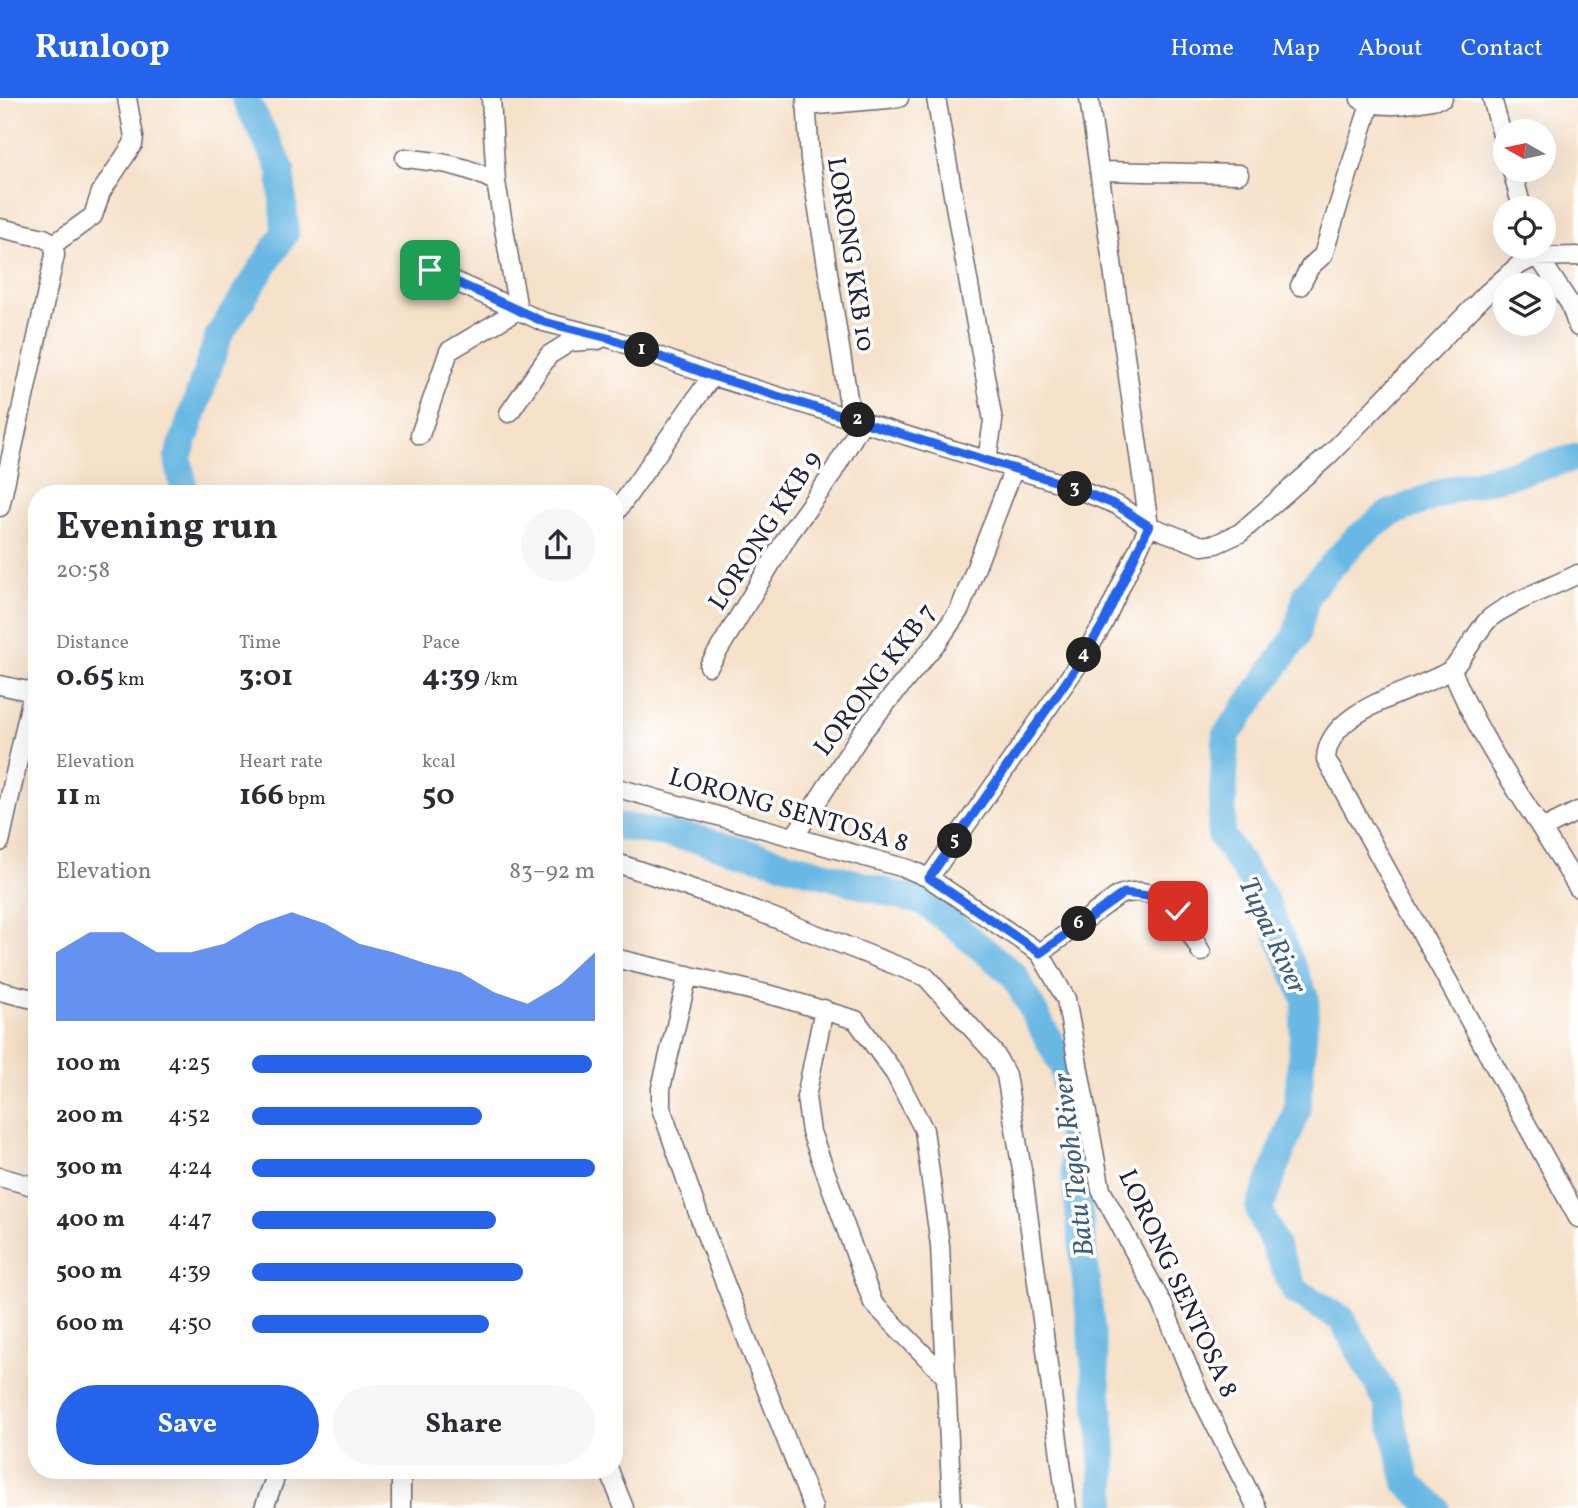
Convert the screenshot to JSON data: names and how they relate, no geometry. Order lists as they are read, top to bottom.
{
  "streets": {
    "street": [
      "LORONG KKB 10",
      "LORONG KKB 9",
      "LORONG KKB 7",
      "LORONG SENTOSA 8"
    ]
  },
  "crossings": [
    ["LORONG KKB 10", "LORONG KKB 9"],
    ["LORONG KKB 7", "LORONG SENTOSA 8"]
  ],
  "water": ["Tupai River", "Batu Tegoh River"],
  "north": "left",
  "page": {
    "header": "Runloop",
    "nav": [
      "Home",
      "Map",
      "About",
      "Contact"
    ],
    "pins": [
      "1",
      "2",
      "3",
      "4",
      "5",
      "6"
    ],
    "heading": ["Evening run", "20:58"],
    "stats": [
      ["Distance", "0.65 km"],
      ["Time", "3:01"],
      ["Pace", "4:39 /km"],
      ["Elevation", "11 m"],
      ["Heart rate", "166 bpm"],
      ["kcal", "50"]
    ],
    "chart": ["Elevation", "83–92 m"],
    "list": [
      {
        "name": "100 m",
        "note": "4:25"
      },
      {
        "name": "200 m",
        "note": "4:52"
      },
      {
        "name": "300 m",
        "note": "4:24"
      },
      {
        "name": "400 m",
        "note": "4:47"
      },
      {
        "name": "500 m",
        "note": "4:39"
      },
      {
        "name": "600 m",
        "note": "4:50"
      }
    ],
    "buttons": ["Save", "Share"]
  }
}
